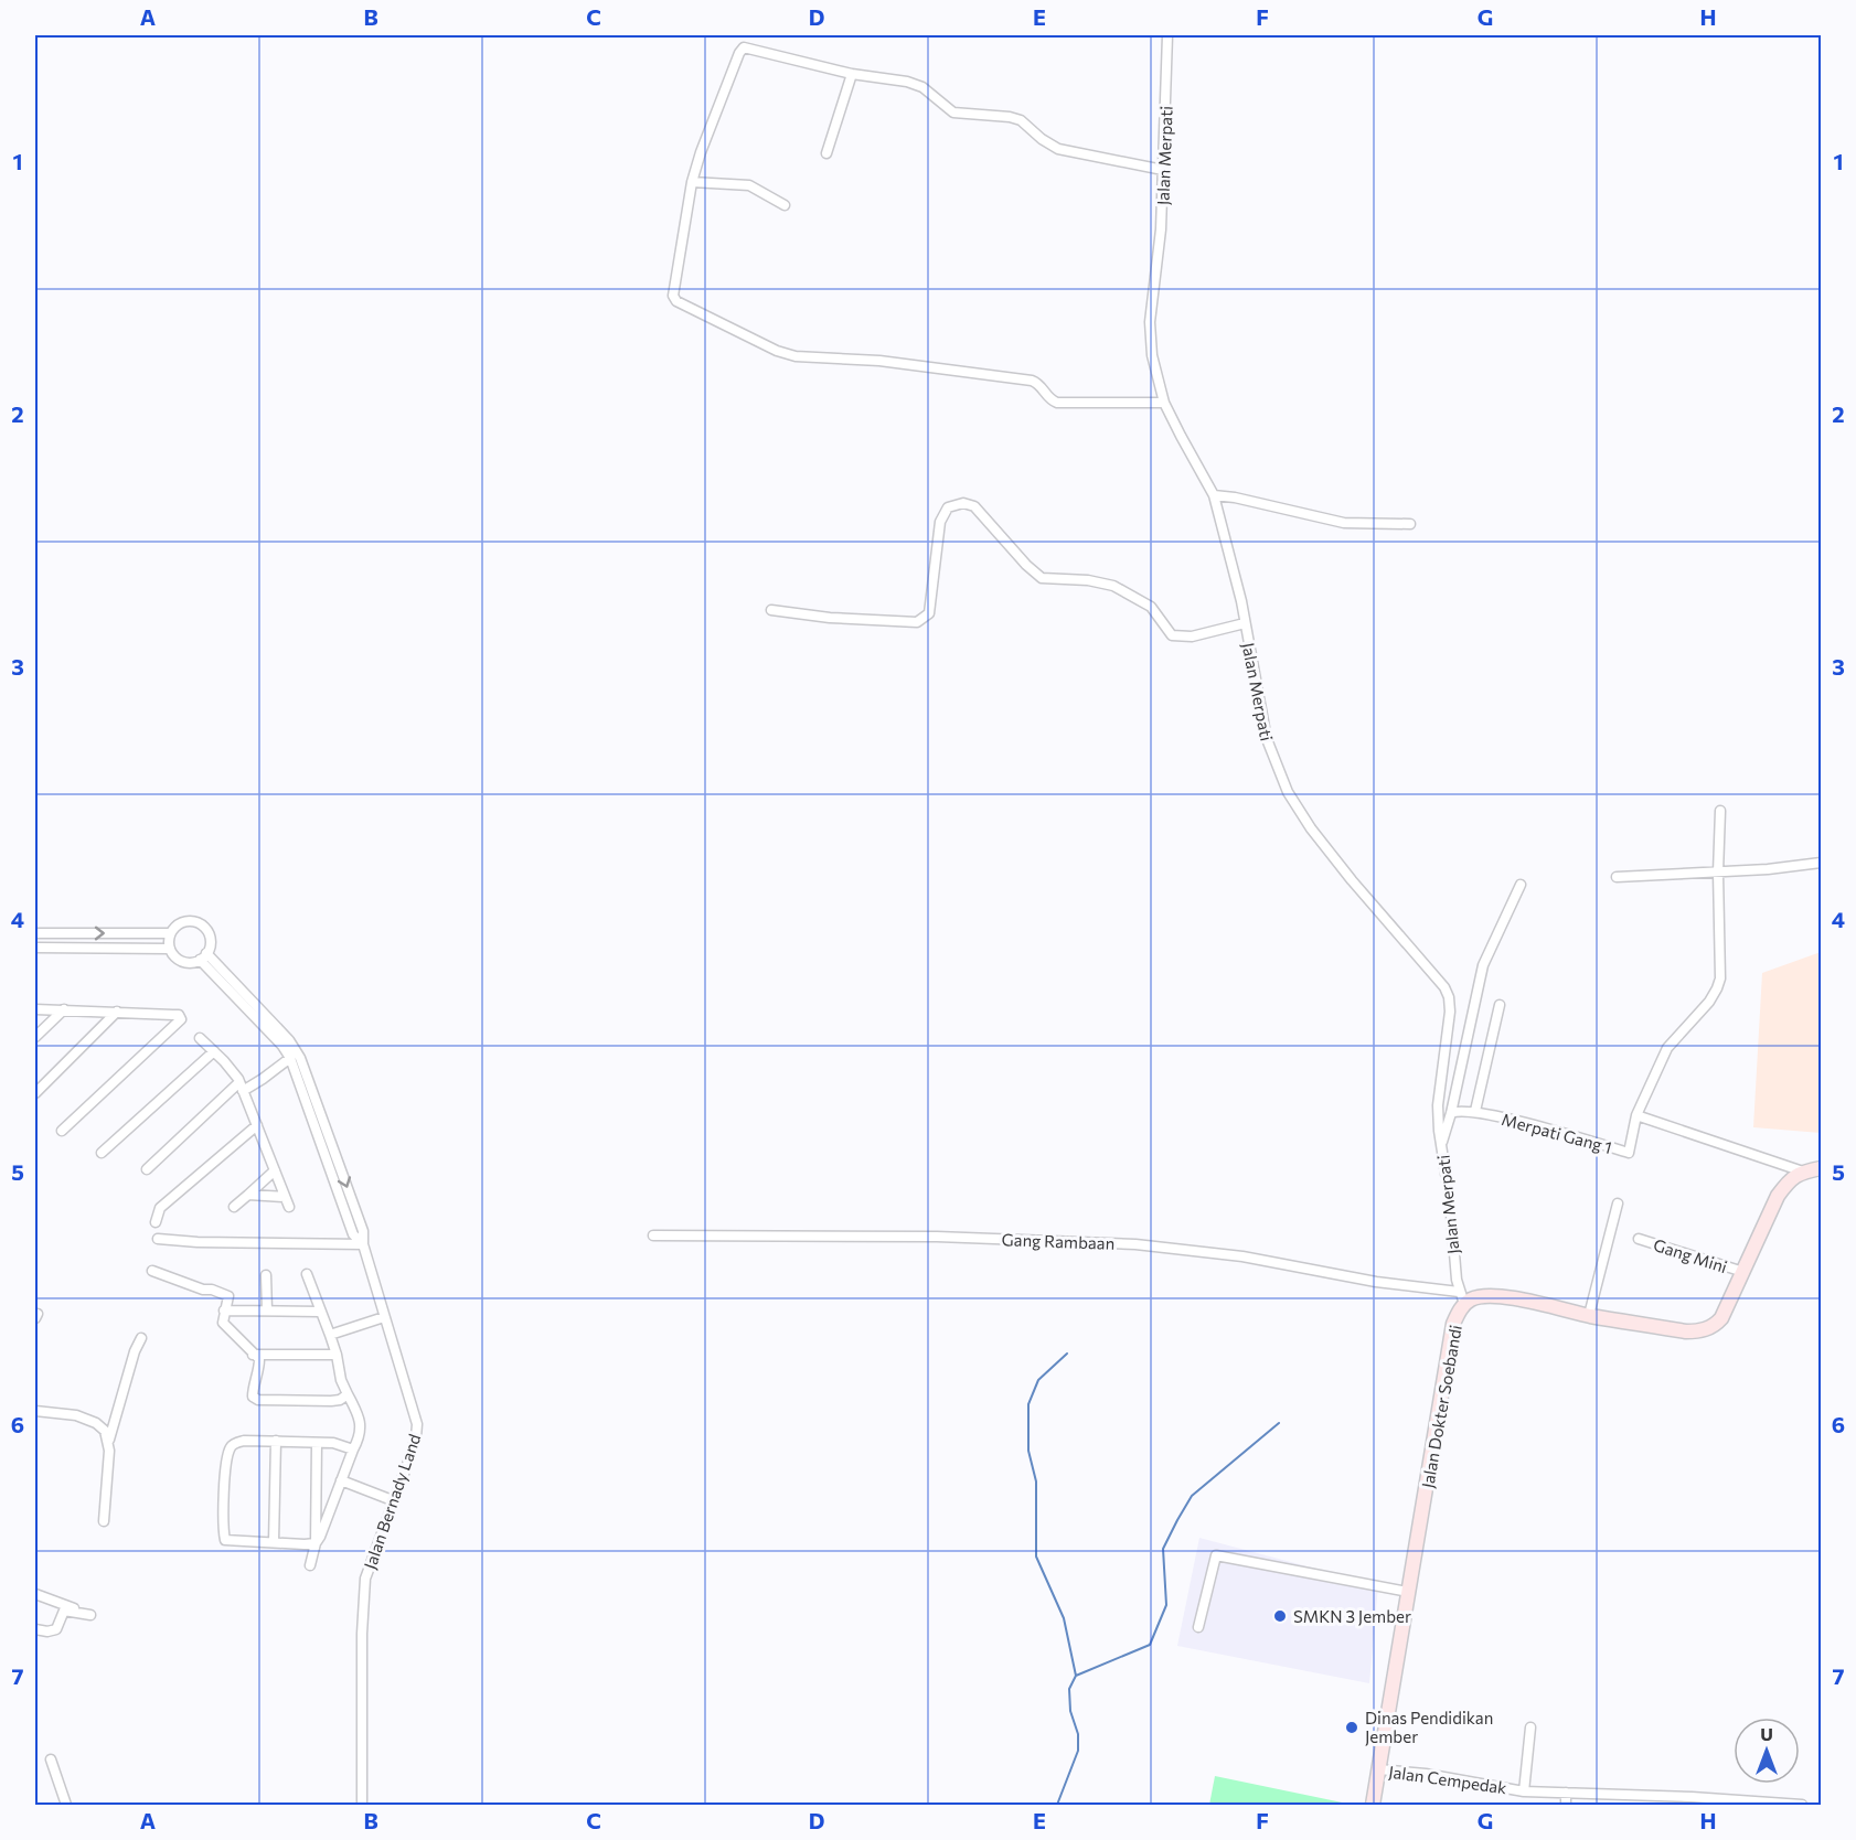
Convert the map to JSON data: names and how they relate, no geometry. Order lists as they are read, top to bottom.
{
  "streets": {
    "main road": ["Jalan Dokter Soebandi"],
    "street": [
      "Jalan Merpati",
      "Merpati Gang 1",
      "Gang Rambaan",
      "Gang Mini",
      "Jalan Bernady Land",
      "Jalan Cempedak"
    ]
  },
  "crossings": [
    ["Jalan Merpati", "Gang Rambaan"],
    ["Jalan Merpati", "Jalan Dokter Soebandi"],
    ["Gang Rambaan", "Jalan Dokter Soebandi"],
    ["Gang Mini", "Jalan Dokter Soebandi"],
    ["Jalan Dokter Soebandi", "Jalan Cempedak"]
  ],
  "places": ["SMKN 3 Jember", "Dinas Pendidikan Jember"],
  "north": "top",
  "grid": {
    "columns": [
      "A",
      "B",
      "C",
      "D",
      "E",
      "F",
      "G",
      "H"
    ],
    "rows": [
      "1",
      "2",
      "3",
      "4",
      "5",
      "6",
      "7"
    ]
  }
}
